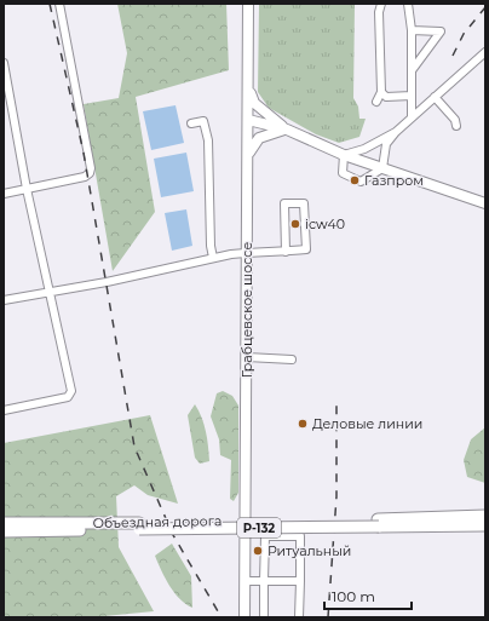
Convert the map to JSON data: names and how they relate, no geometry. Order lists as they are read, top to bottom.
{
  "streets": {
    "highway": ["Объездная дорога", "Р-132"],
    "main road": ["Грабцевское шоссе"]
  },
  "places": [
    "Газпром",
    "icw40",
    "Деловые линии",
    "Ритуальный"
  ],
  "scale_bar": "100 m"
}
